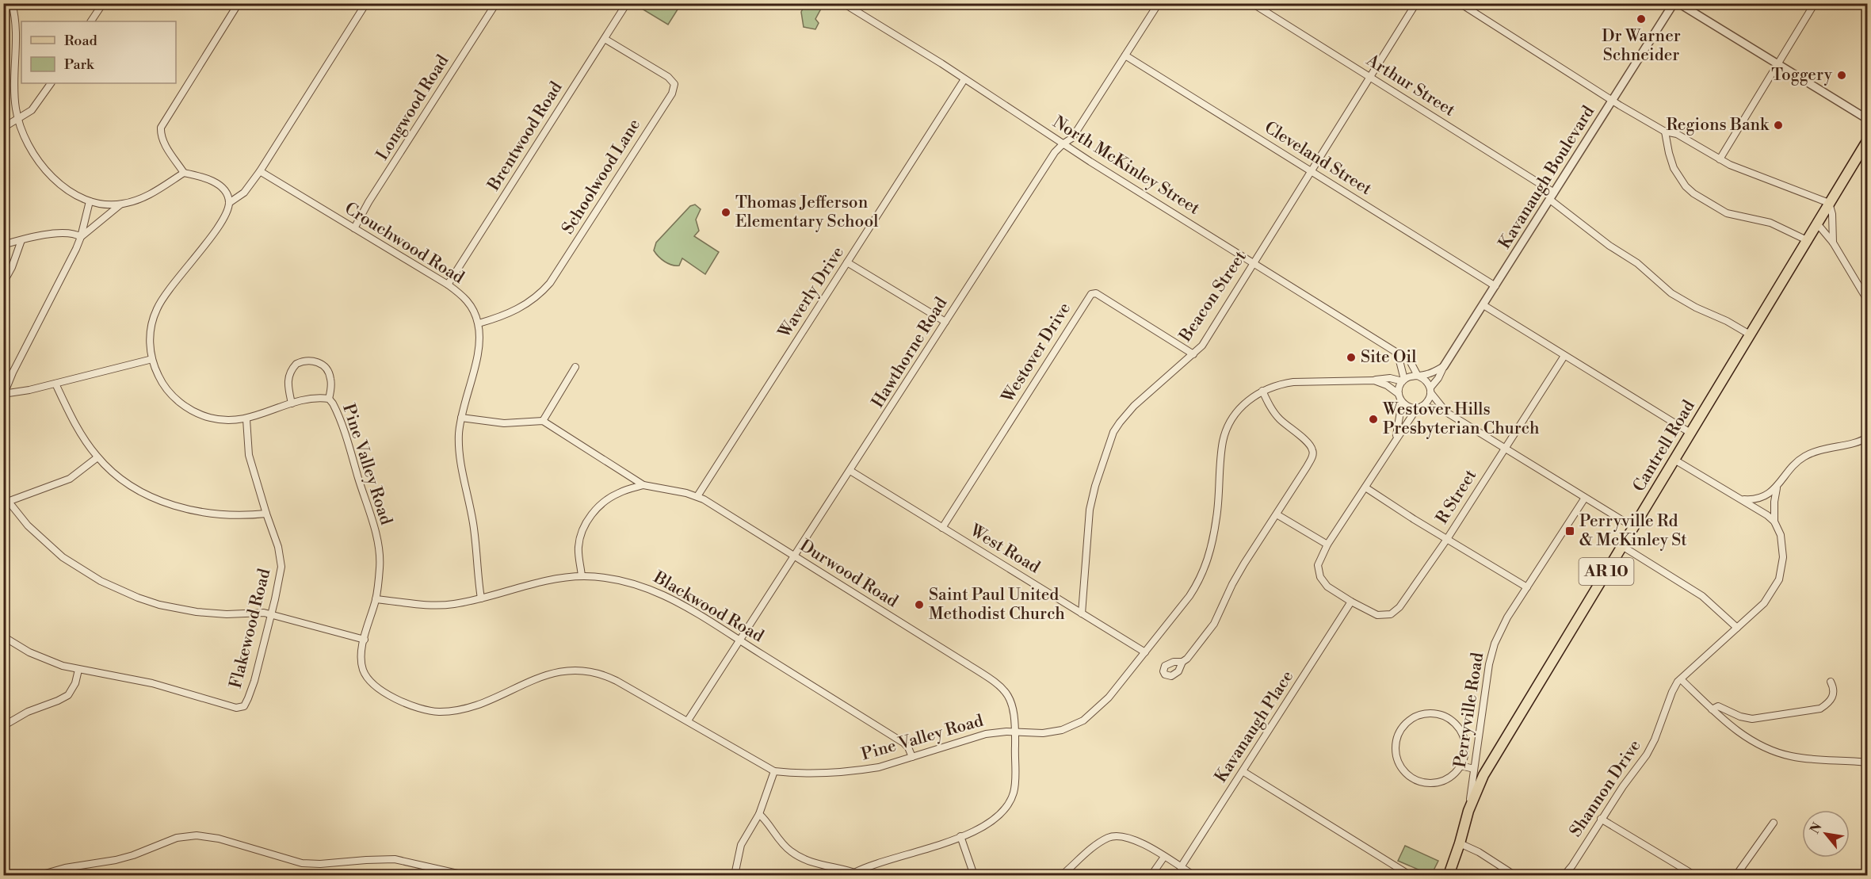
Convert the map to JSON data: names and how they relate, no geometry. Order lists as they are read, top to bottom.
{
  "streets": {
    "main road": ["Cantrell Road", "AR 10"],
    "street": [
      "Arthur Street",
      "Longwood Road",
      "Brentwood Road",
      "Cleveland Street",
      "North McKinley Street",
      "Schoolwood Lane",
      "Kavanaugh Boulevard",
      "Crouchwood Road",
      "Waverly Drive",
      "Beacon Street",
      "Hawthorne Road",
      "Westover Drive",
      "Pine Valley Road",
      "R Street",
      "West Road",
      "Durwood Road",
      "Blackwood Road",
      "Flakewood Road",
      "Perryville Road",
      "Kavanaugh Place",
      "Shannon Drive"
    ]
  },
  "crossings": [
    ["Arthur Street", "Kavanaugh Boulevard"],
    ["Arthur Street", "Beacon Street"],
    ["Arthur Street", "Cantrell Road"],
    ["Longwood Road", "Crouchwood Road"],
    ["Brentwood Road", "Schoolwood Lane"],
    ["Brentwood Road", "Crouchwood Road"],
    ["Cleveland Street", "Kavanaugh Boulevard"],
    ["Cleveland Street", "Beacon Street"],
    ["Cleveland Street", "Hawthorne Road"],
    ["North McKinley Street", "Waverly Drive"],
    ["North McKinley Street", "Beacon Street"],
    ["North McKinley Street", "Hawthorne Road"],
    ["North McKinley Street", "Pine Valley Road"],
    ["Schoolwood Lane", "Crouchwood Road"],
    ["Crouchwood Road", "Blackwood Road"],
    ["Waverly Drive", "Durwood Road"],
    ["Beacon Street", "Westover Drive"],
    ["Beacon Street", "West Road"],
    ["Hawthorne Road", "Pine Valley Road"],
    ["Hawthorne Road", "West Road"],
    ["Hawthorne Road", "Durwood Road"],
    ["Hawthorne Road", "Blackwood Road"],
    ["Westover Drive", "West Road"],
    ["Cantrell Road", "Perryville Road"],
    ["Pine Valley Road", "West Road"],
    ["Pine Valley Road", "Durwood Road"],
    ["Pine Valley Road", "Blackwood Road"],
    ["Pine Valley Road", "Flakewood Road"],
    ["R Street", "Kavanaugh Place"]
  ],
  "places": {
    "other": [
      "Dr Warner Schneider",
      "Toggery",
      "Regions Bank",
      "Thomas Jefferson Elementary School",
      "Site Oil",
      "Westover Hills Presbyterian Church",
      "Saint Paul United Methodist Church"
    ],
    "transit": ["Perryville Rd & McKinley St"]
  },
  "legend": ["Road", "Park"],
  "north": "top left"
}
